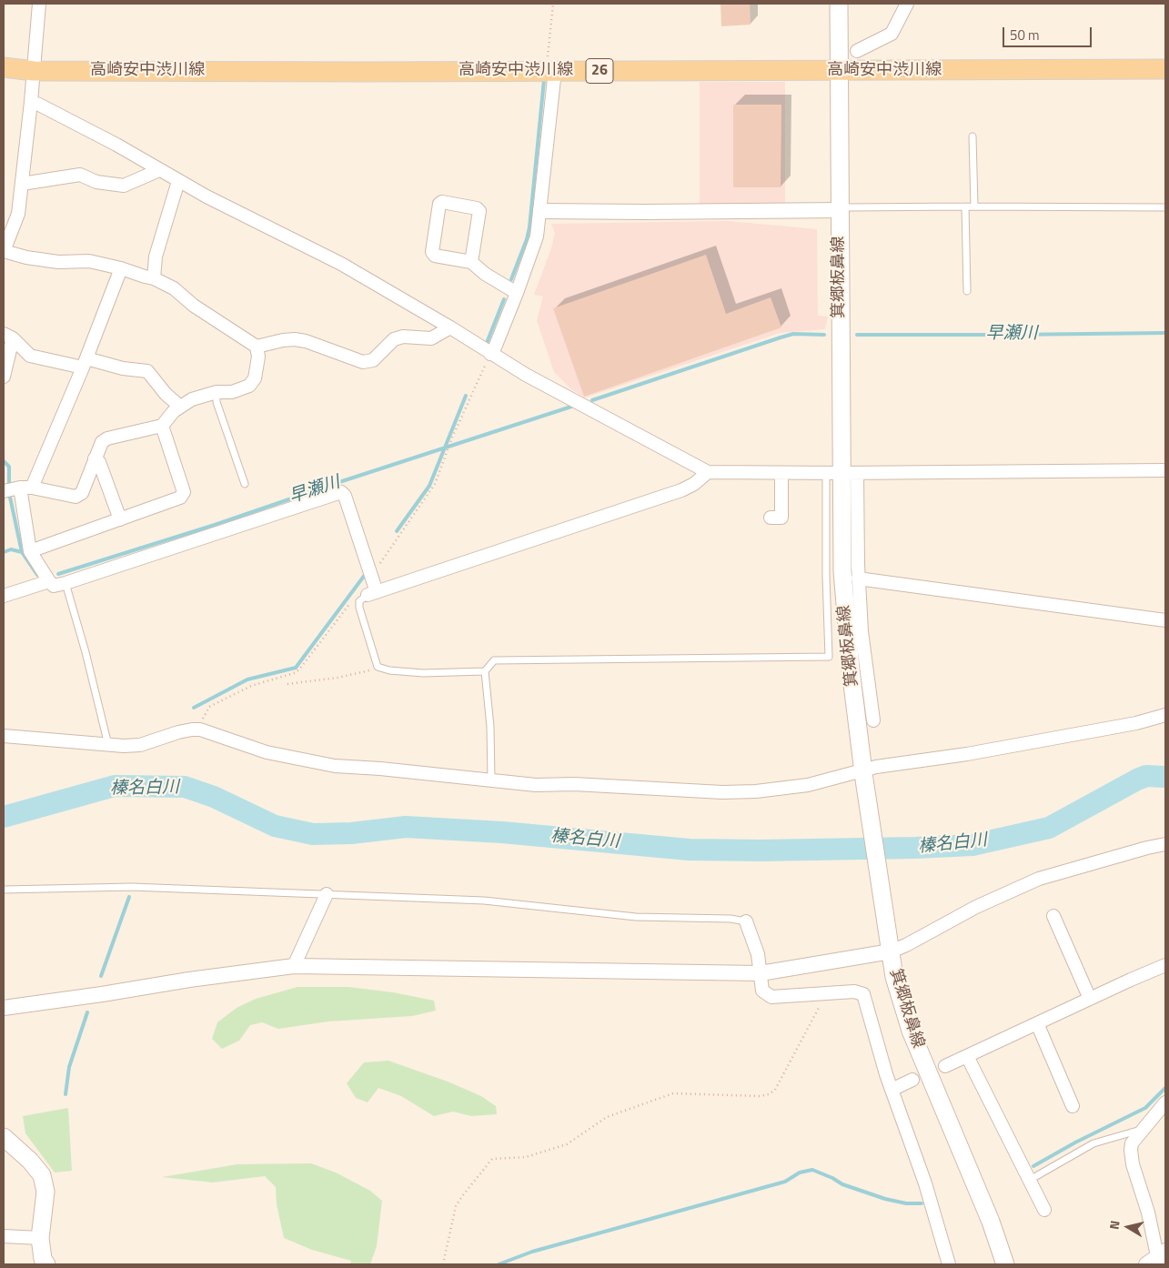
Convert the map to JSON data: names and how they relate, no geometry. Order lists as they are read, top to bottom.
{
  "streets": {
    "main road": ["高崎安中渋川線", "26", "箕郷板鼻線"]
  },
  "crossings": [
    ["高崎安中渋川線", "箕郷板鼻線"]
  ],
  "water": ["早瀬川", "榛名白川"],
  "scale_bar": "50 m",
  "north": "left"
}
